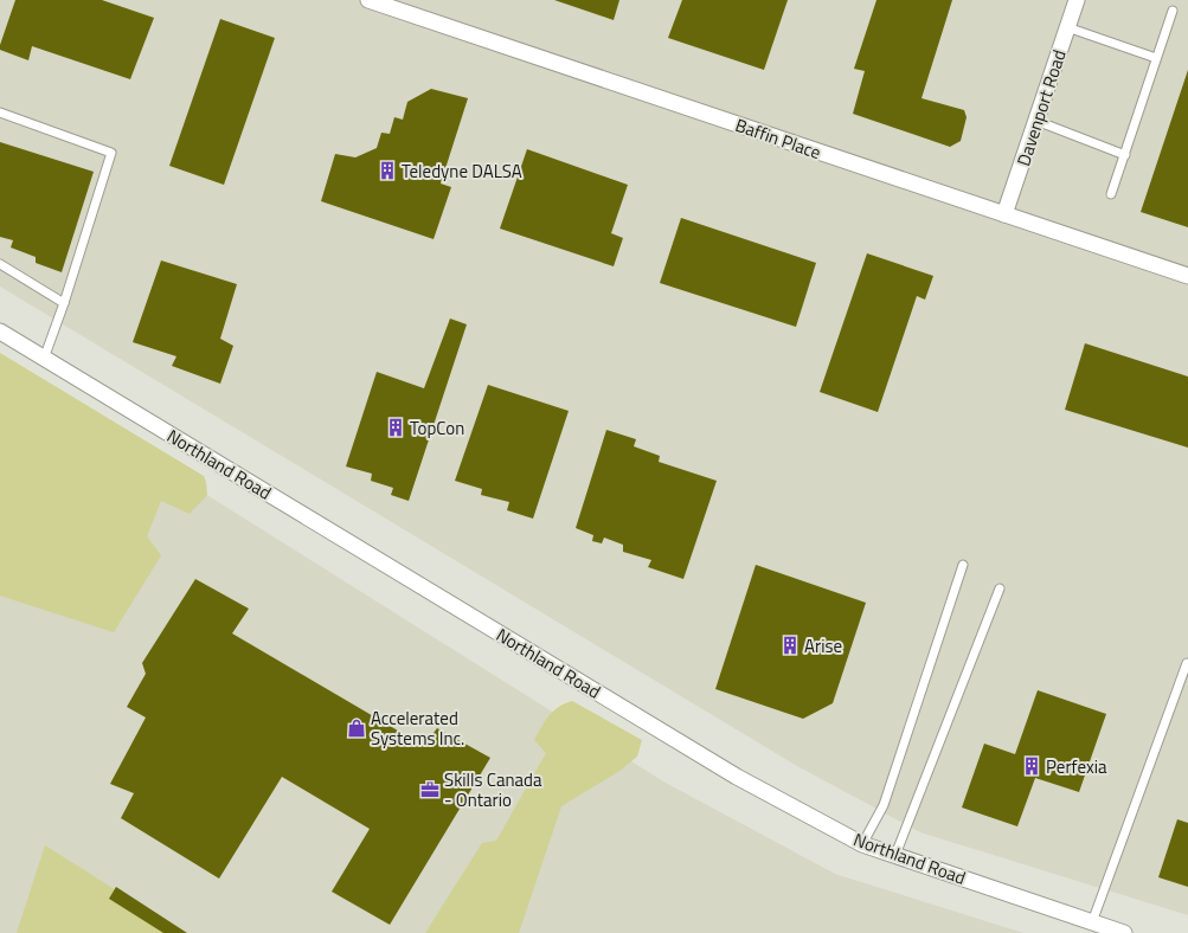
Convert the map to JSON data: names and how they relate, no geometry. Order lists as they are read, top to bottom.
{
  "streets": {
    "street": ["Davenport Road", "Baffin Place", "Northland Road"]
  },
  "crossings": [
    ["Davenport Road", "Baffin Place"]
  ],
  "places": {
    "building": [
      "Teledyne DALSA",
      "TopCon",
      "Arise",
      "Perfexia"
    ],
    "shop": ["Accelerated Systems Inc."],
    "office": ["Skills Canada - Ontario"]
  }
}
